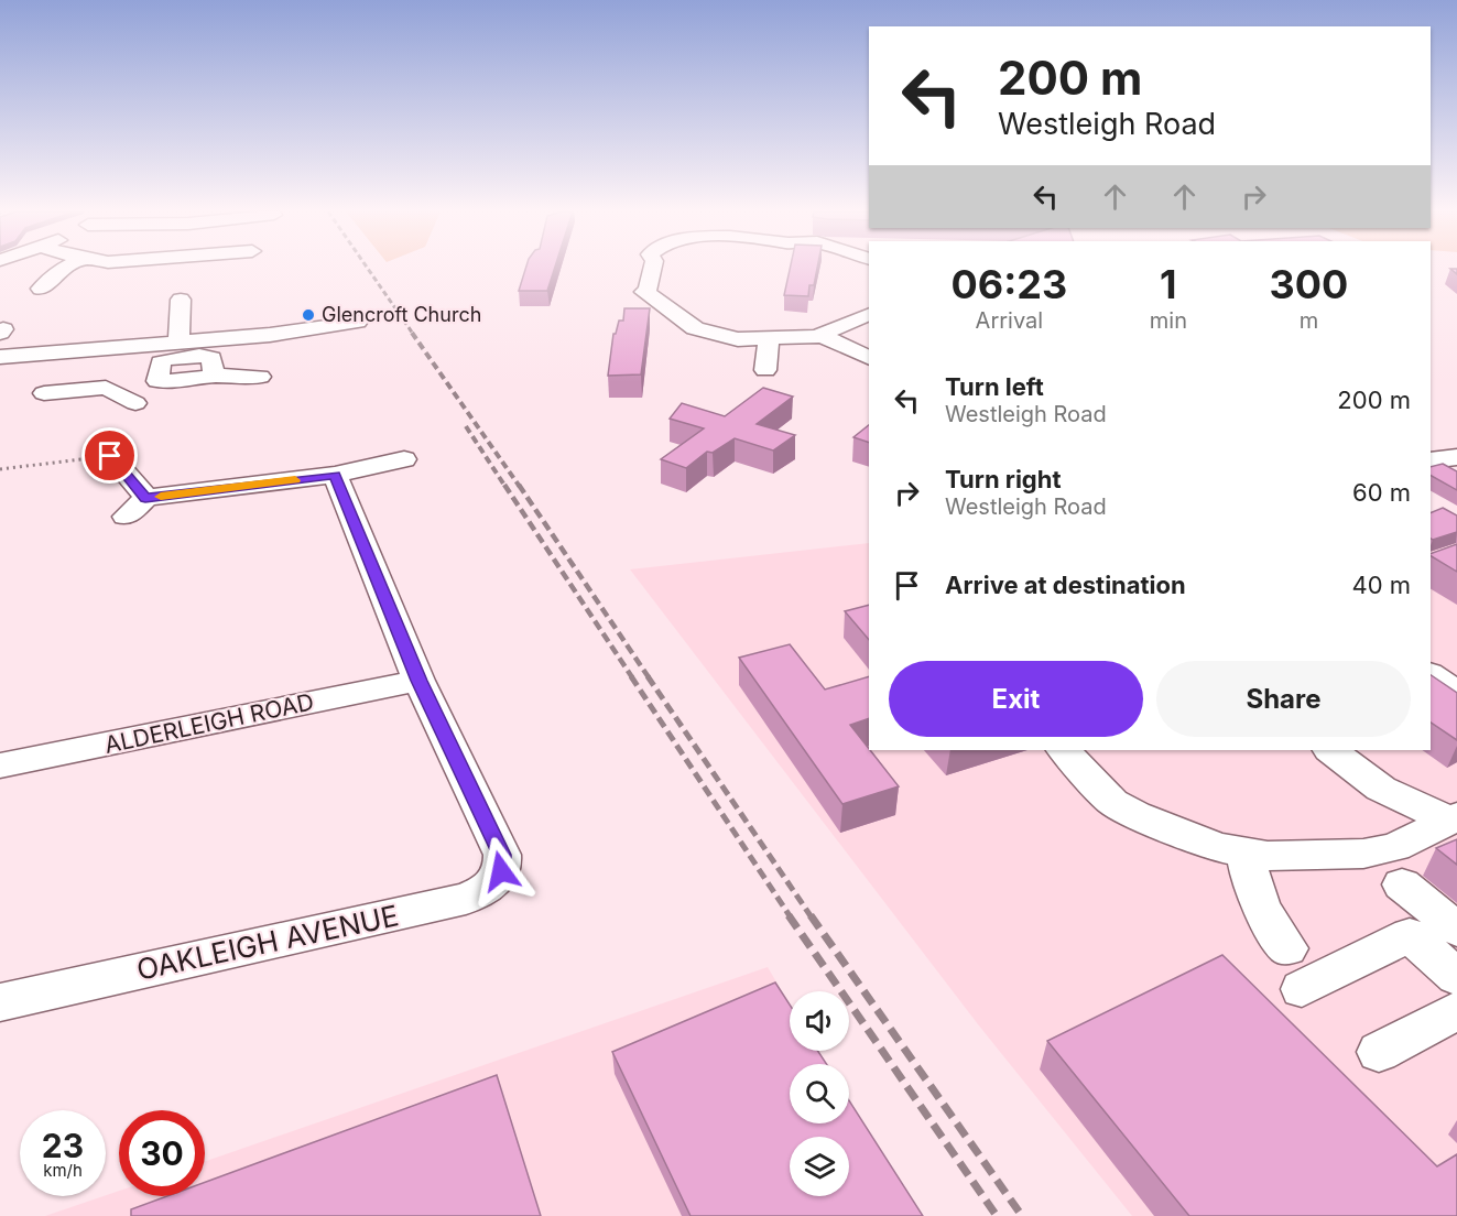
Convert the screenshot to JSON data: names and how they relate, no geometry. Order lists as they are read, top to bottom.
{
  "streets": {
    "street": ["ALDERLEIGH ROAD", "OAKLEIGH AVENUE"]
  },
  "crossings": [
    ["ALDERLEIGH ROAD", "OAKLEIGH AVENUE"]
  ],
  "places": ["Glencroft Church"],
  "page": {
    "turn": ["200 m", "Westleigh Road"],
    "eta": [
      "06:23",
      "Arrival",
      "1",
      "min",
      "300",
      "m"
    ],
    "list": [
      {
        "name": "Turn left",
        "note": "Westleigh Road",
        "value": "200 m"
      },
      {
        "name": "Turn right",
        "note": "Westleigh Road",
        "value": "60 m"
      },
      {
        "name": "Arrive at destination",
        "value": "40 m"
      }
    ],
    "buttons": ["Exit", "Share"],
    "speed": "23 km/h",
    "limit": "30"
  }
}
